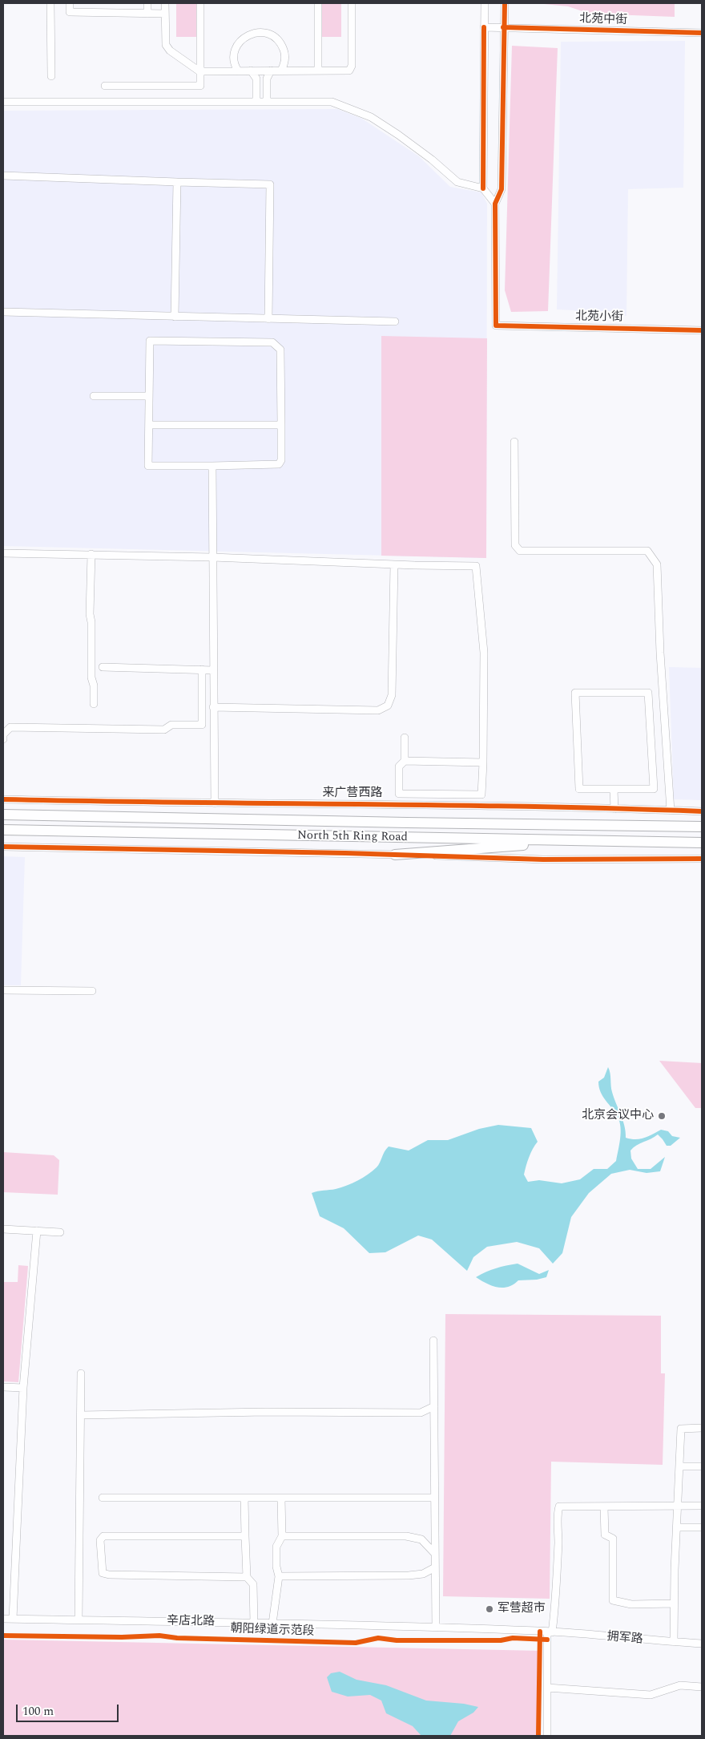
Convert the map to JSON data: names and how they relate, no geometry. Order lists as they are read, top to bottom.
{
  "streets": {
    "highway": ["North 5th Ring Road"],
    "street": [
      "北苑中街",
      "北苑小街",
      "来广营西路",
      "辛店北路",
      "拥军路"
    ],
    "cycle path": ["朝阳绿道示范段"]
  },
  "crossings": [
    ["辛店北路", "拥军路"]
  ],
  "places": ["北京会议中心", "军营超市"],
  "scale_bar": "100 m"
}
